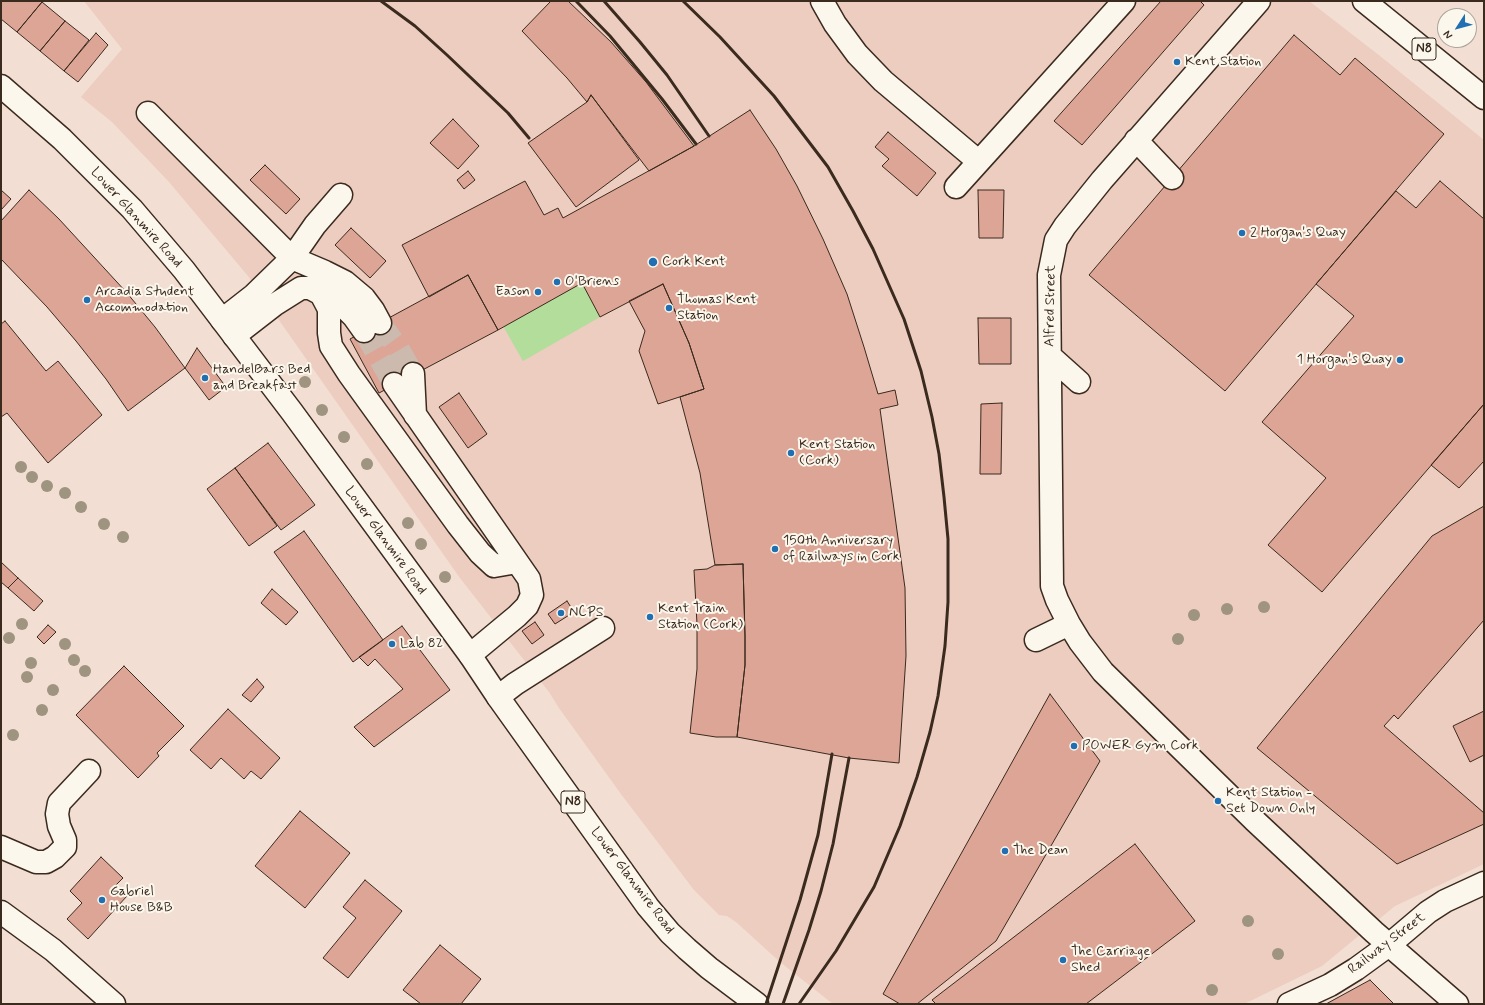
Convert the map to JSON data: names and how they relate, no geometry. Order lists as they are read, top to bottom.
{
  "streets": {
    "main road": [
      "N8",
      "Lower Glanmire Road",
      "Alfred Street",
      "Railway Street"
    ]
  },
  "crossings": [
    ["Alfred Street", "Railway Street"]
  ],
  "places": [
    "Kent Station",
    "2 Horgan's Quay",
    "Cork Kent",
    "O'Briens",
    "Eason",
    "Arcadia Student Accommodation",
    "Thomas Kent Station",
    "1 Horgan's Quay",
    "HandelBars Bed and Breakfast",
    "Kent Station (Cork)",
    "150th Anniversary of Railways in Cork",
    "NCPS",
    "Kent Train Station (Cork)",
    "Lab 82",
    "POWER Gym Cork",
    "Kent Station - Set Down Only",
    "The Dean",
    "Gabriel House B&B",
    "The Carriage Shed"
  ],
  "north": "bottom left"
}
